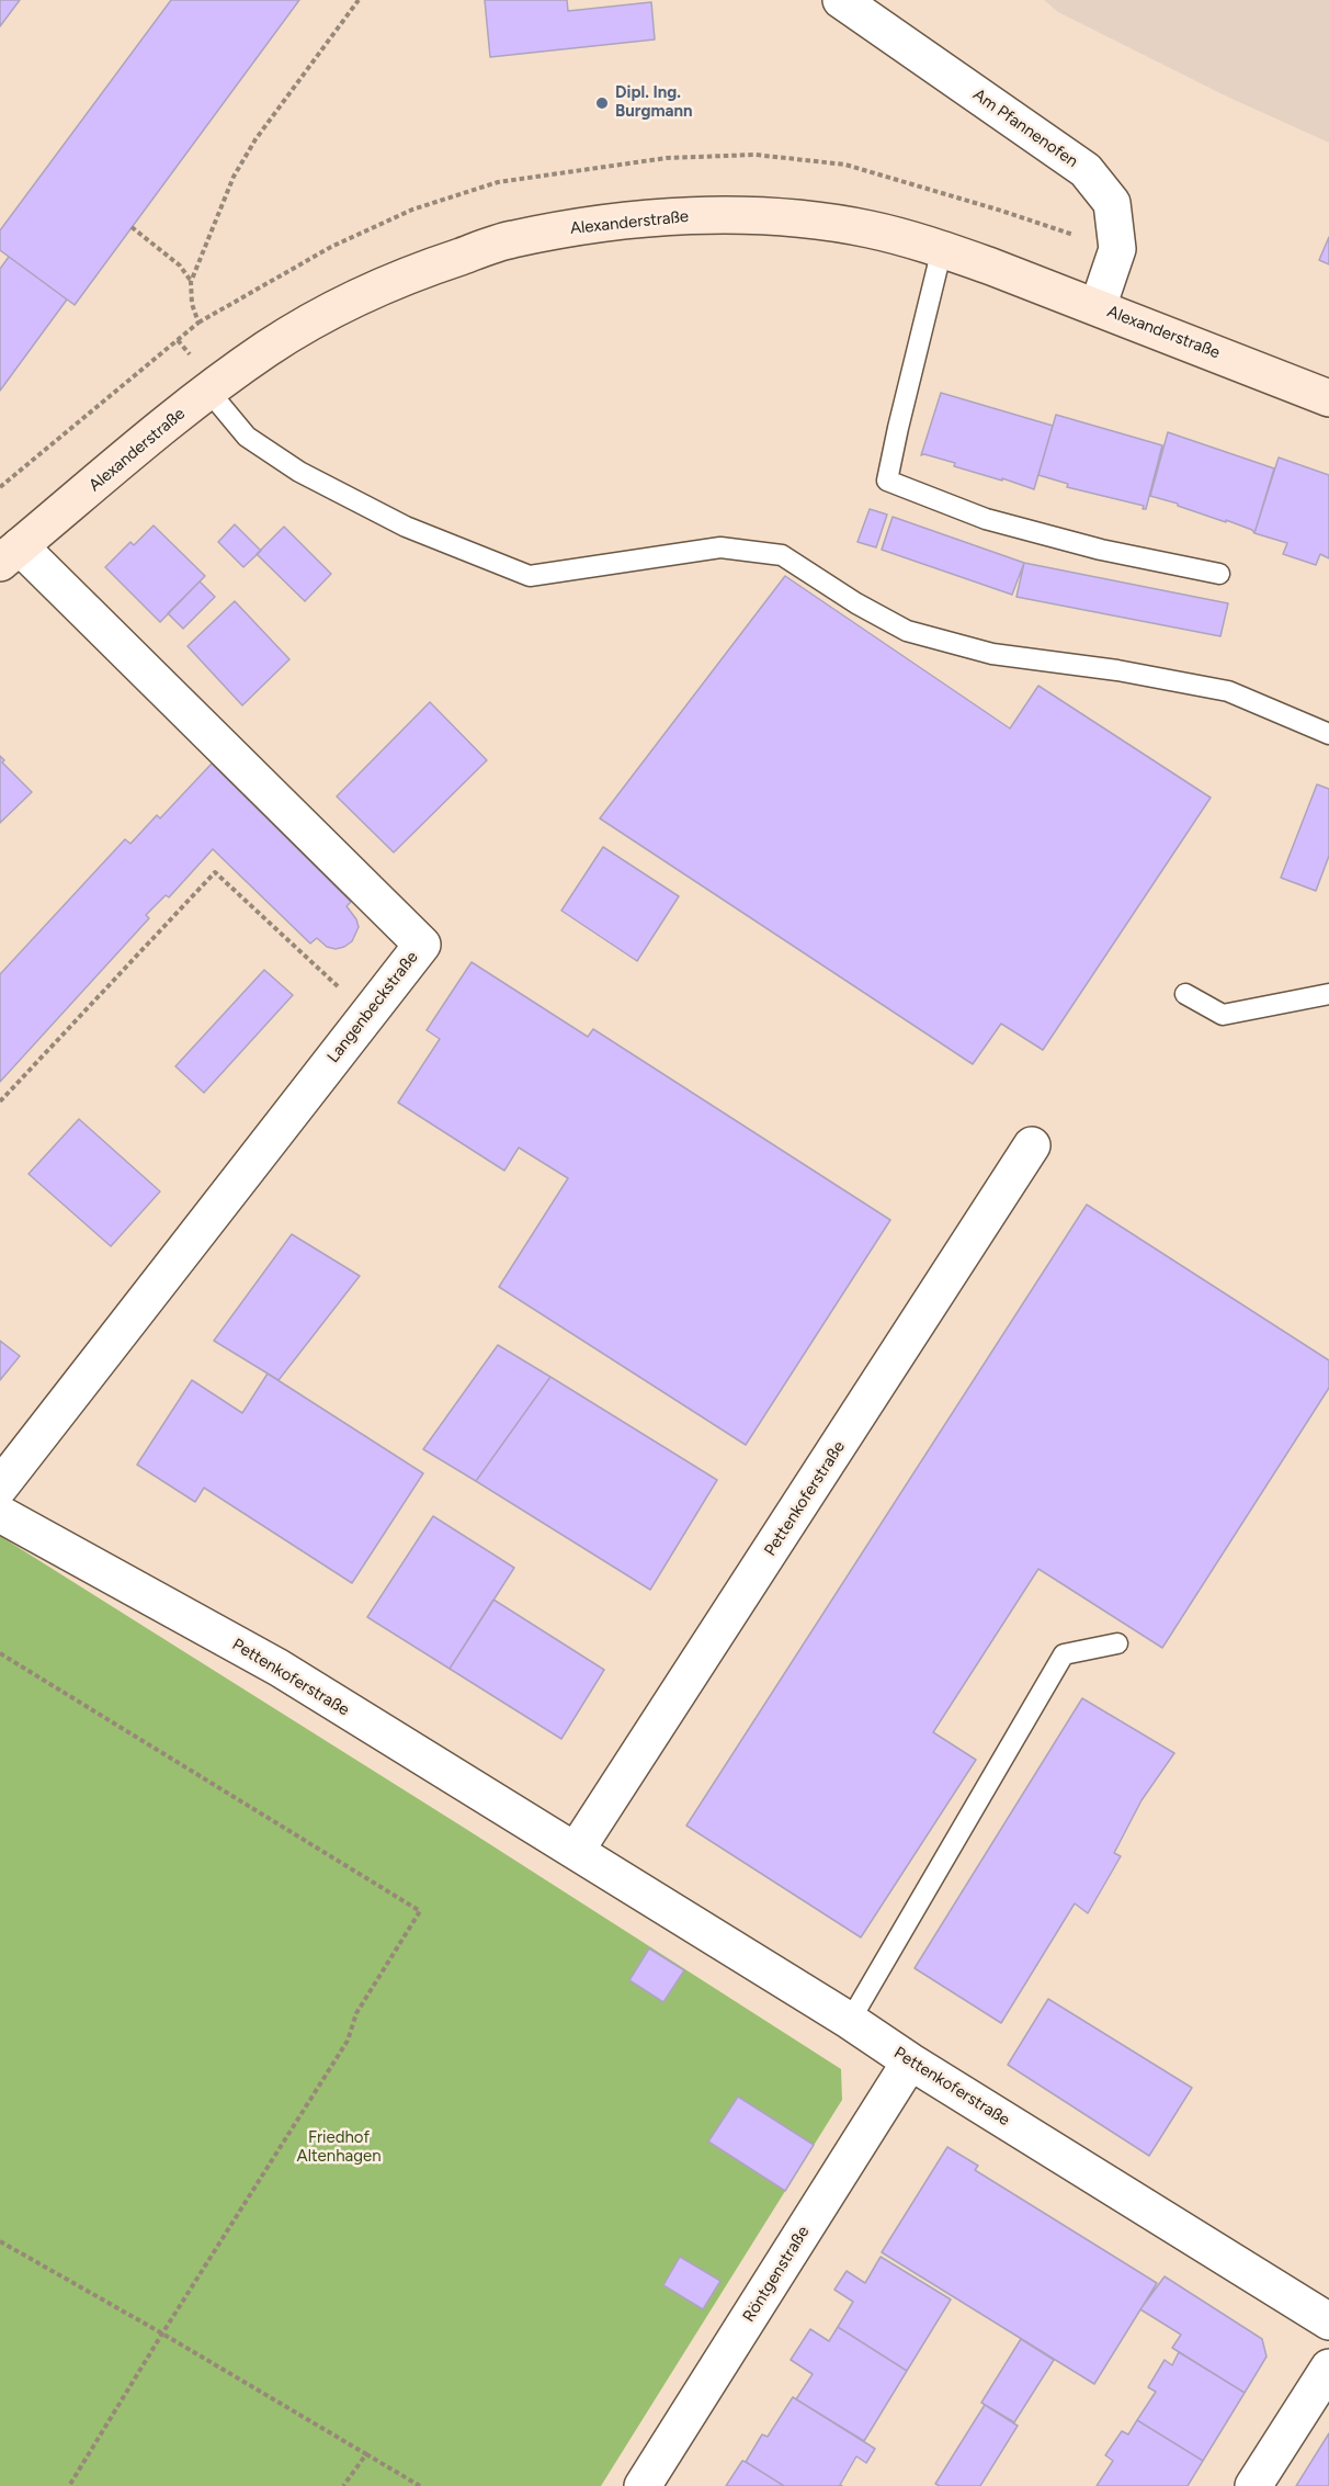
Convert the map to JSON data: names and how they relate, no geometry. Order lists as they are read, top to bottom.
{
  "streets": {
    "main road": ["Alexanderstraße"],
    "street": [
      "Am Pfannenofen",
      "Langenbeckstraße",
      "Pettenkoferstraße",
      "Röntgenstraße"
    ]
  },
  "crossings": [
    ["Am Pfannenofen", "Alexanderstraße"],
    ["Alexanderstraße", "Langenbeckstraße"],
    ["Pettenkoferstraße", "Röntgenstraße"]
  ],
  "parks": ["Friedhof Altenhagen"],
  "places": ["Dipl. Ing. Burgmann"]
}
